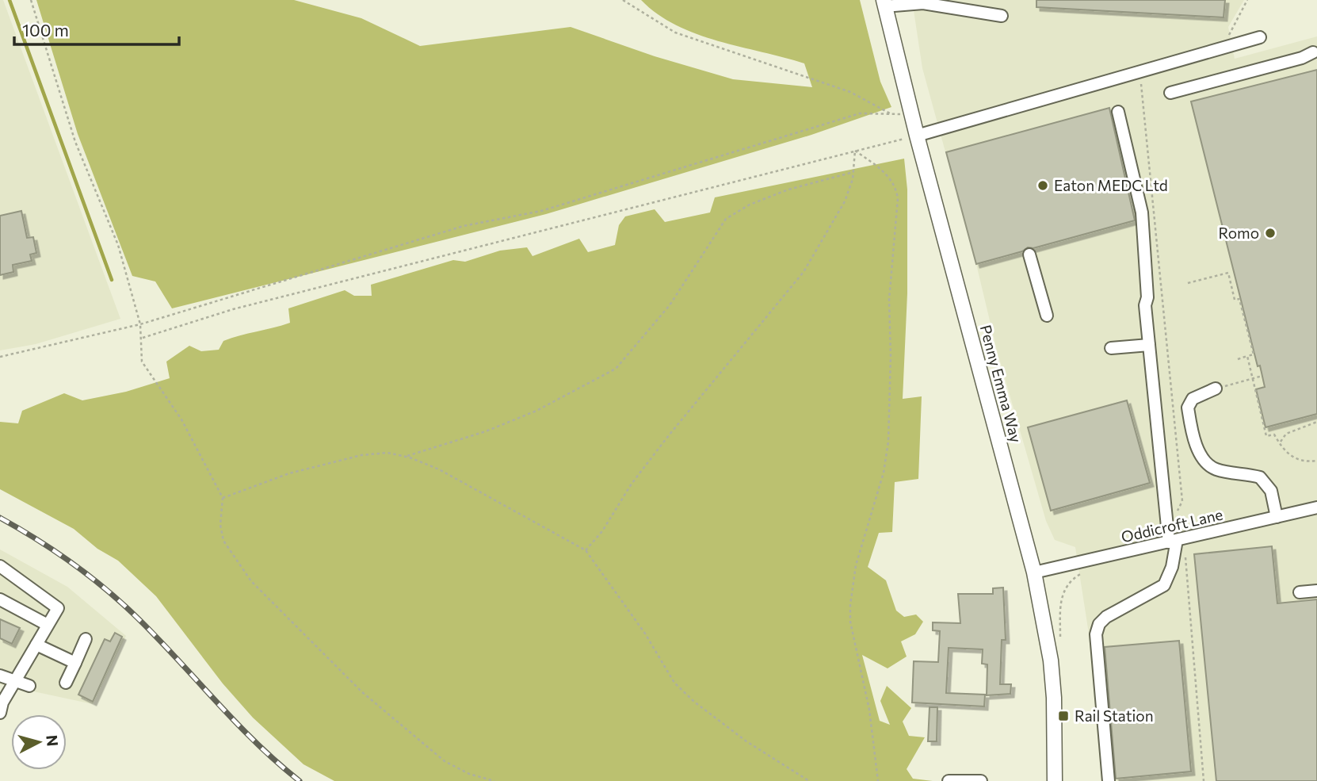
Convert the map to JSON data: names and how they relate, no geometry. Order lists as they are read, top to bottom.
{
  "streets": {
    "main road": ["Penny Emma Way"],
    "street": ["Oddicroft Lane"]
  },
  "crossings": [
    ["Penny Emma Way", "Oddicroft Lane"]
  ],
  "places": {
    "other": ["Eaton MEDC Ltd", "Romo"],
    "transit": ["Rail Station"]
  },
  "scale_bar": "100 m",
  "north": "right"
}
